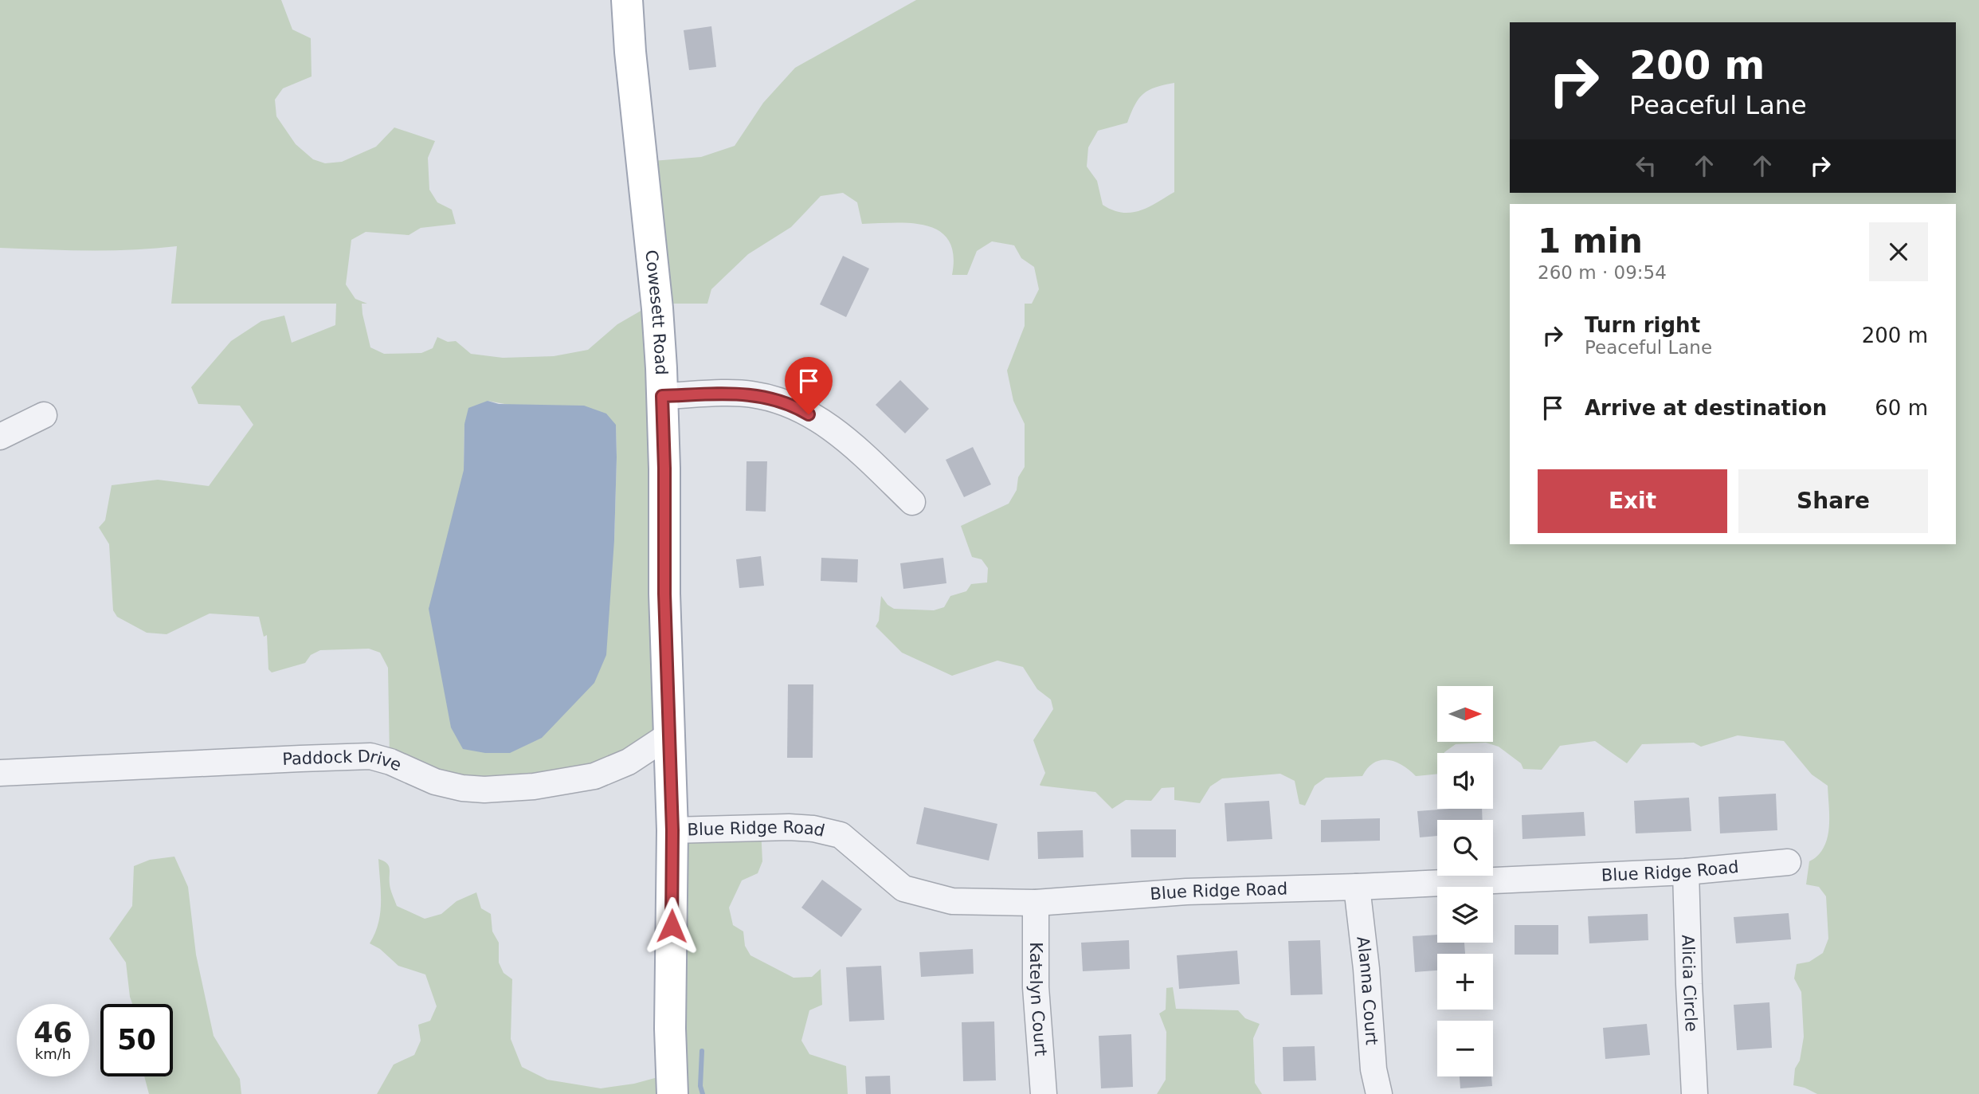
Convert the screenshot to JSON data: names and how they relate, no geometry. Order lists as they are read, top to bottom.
{
  "streets": {
    "main road": ["Cowesett Road"],
    "street": [
      "Paddock Drive",
      "Blue Ridge Road",
      "Alicia Circle",
      "Alanna Court",
      "Katelyn Court"
    ]
  },
  "crossings": [
    ["Cowesett Road", "Paddock Drive"],
    ["Cowesett Road", "Blue Ridge Road"],
    ["Blue Ridge Road", "Alicia Circle"],
    ["Blue Ridge Road", "Alanna Court"],
    ["Blue Ridge Road", "Katelyn Court"]
  ],
  "north": "right",
  "page": {
    "turn": ["200 m", "Peaceful Lane"],
    "heading": ["1 min", "260 m · 09:54"],
    "list": [
      {
        "name": "Turn right",
        "note": "Peaceful Lane",
        "value": "200 m"
      },
      {
        "name": "Arrive at destination",
        "value": "60 m"
      }
    ],
    "buttons": ["Exit", "Share"],
    "map_buttons": ["+", "−"],
    "speed": "46 km/h",
    "limit": "50"
  }
}
